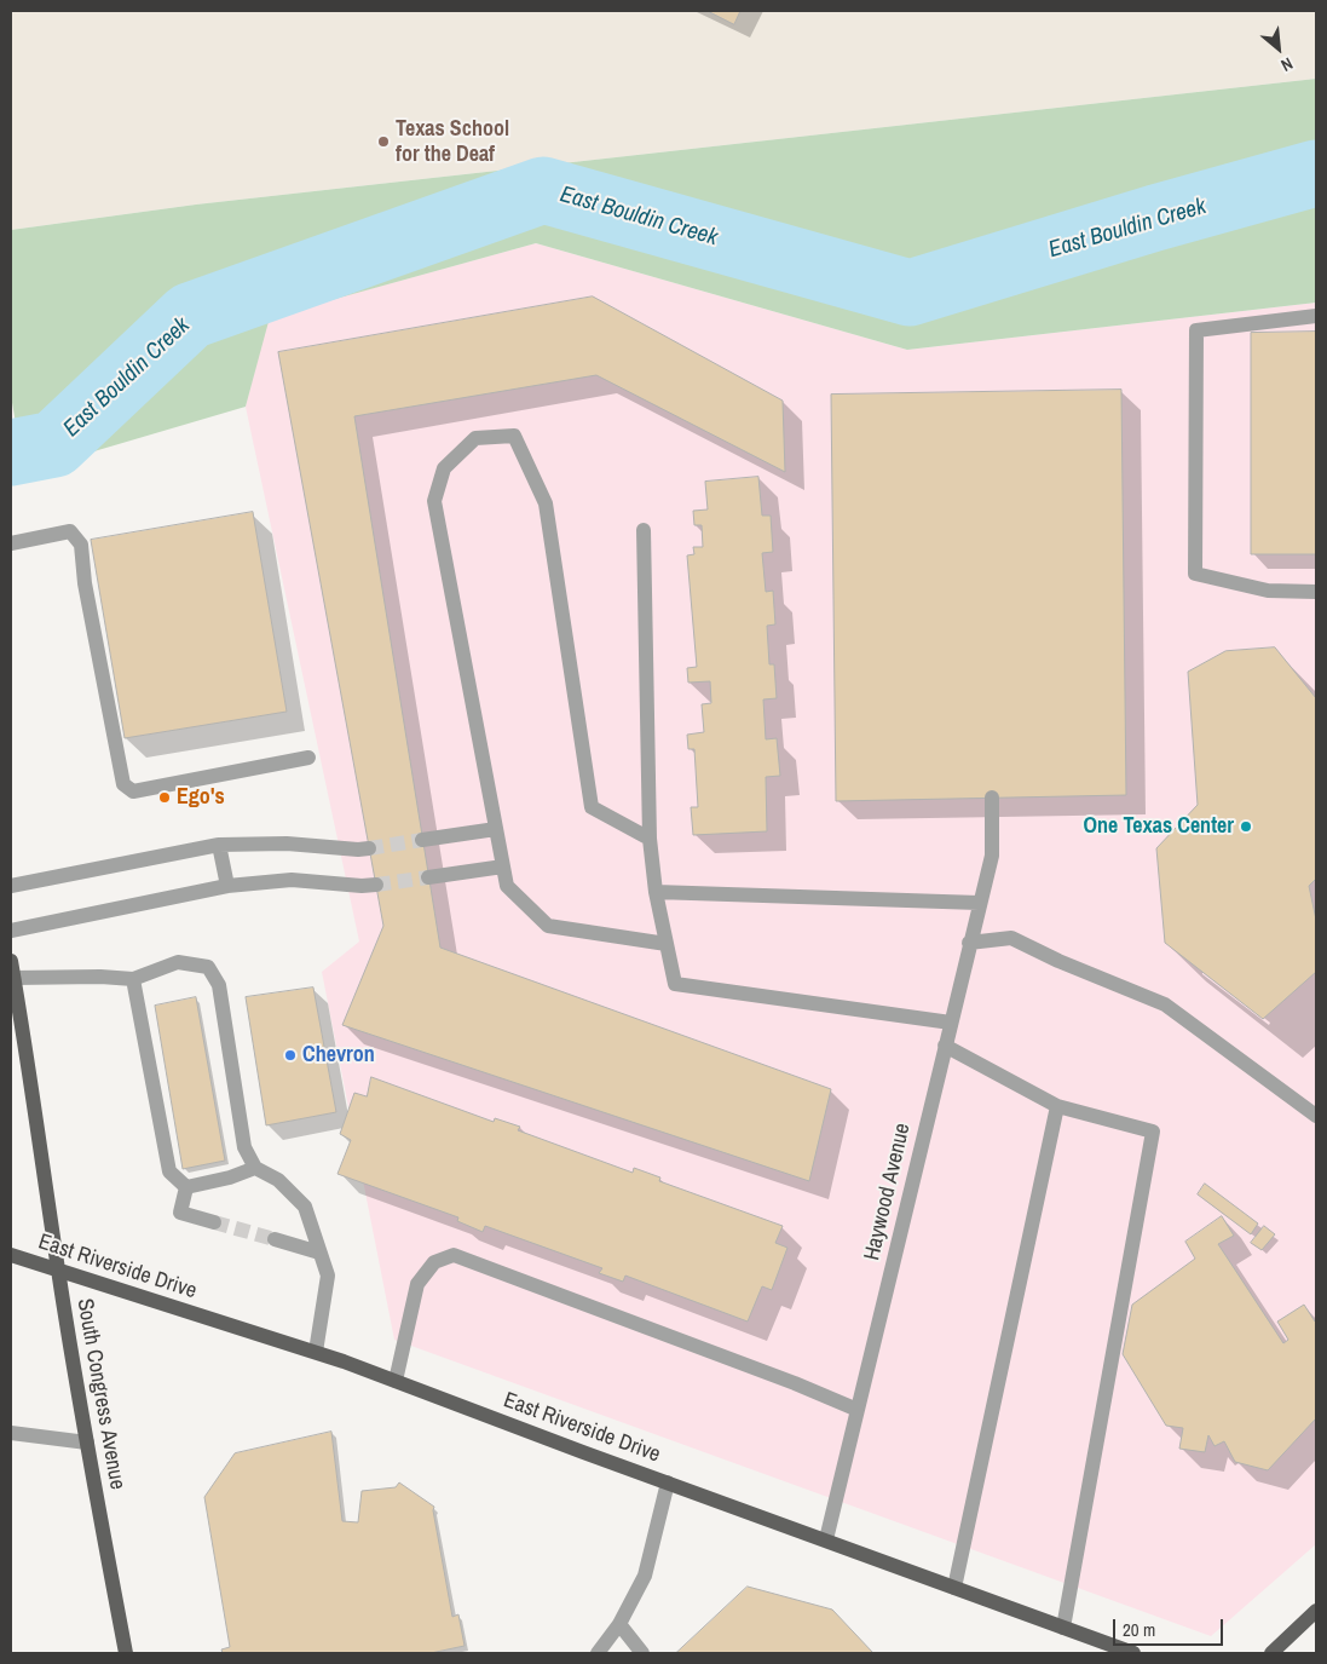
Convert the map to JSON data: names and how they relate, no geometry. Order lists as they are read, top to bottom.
{
  "streets": {
    "main road": ["East Riverside Drive", "South Congress Avenue"],
    "street": ["Haywood Avenue"]
  },
  "crossings": [
    ["Haywood Avenue", "East Riverside Drive"],
    ["East Riverside Drive", "South Congress Avenue"]
  ],
  "water": ["East Bouldin Creek"],
  "places": [
    "Texas School for the Deaf",
    "Ego's",
    "One Texas Center",
    "Chevron"
  ],
  "scale_bar": "20 m",
  "north": "bottom right"
}
